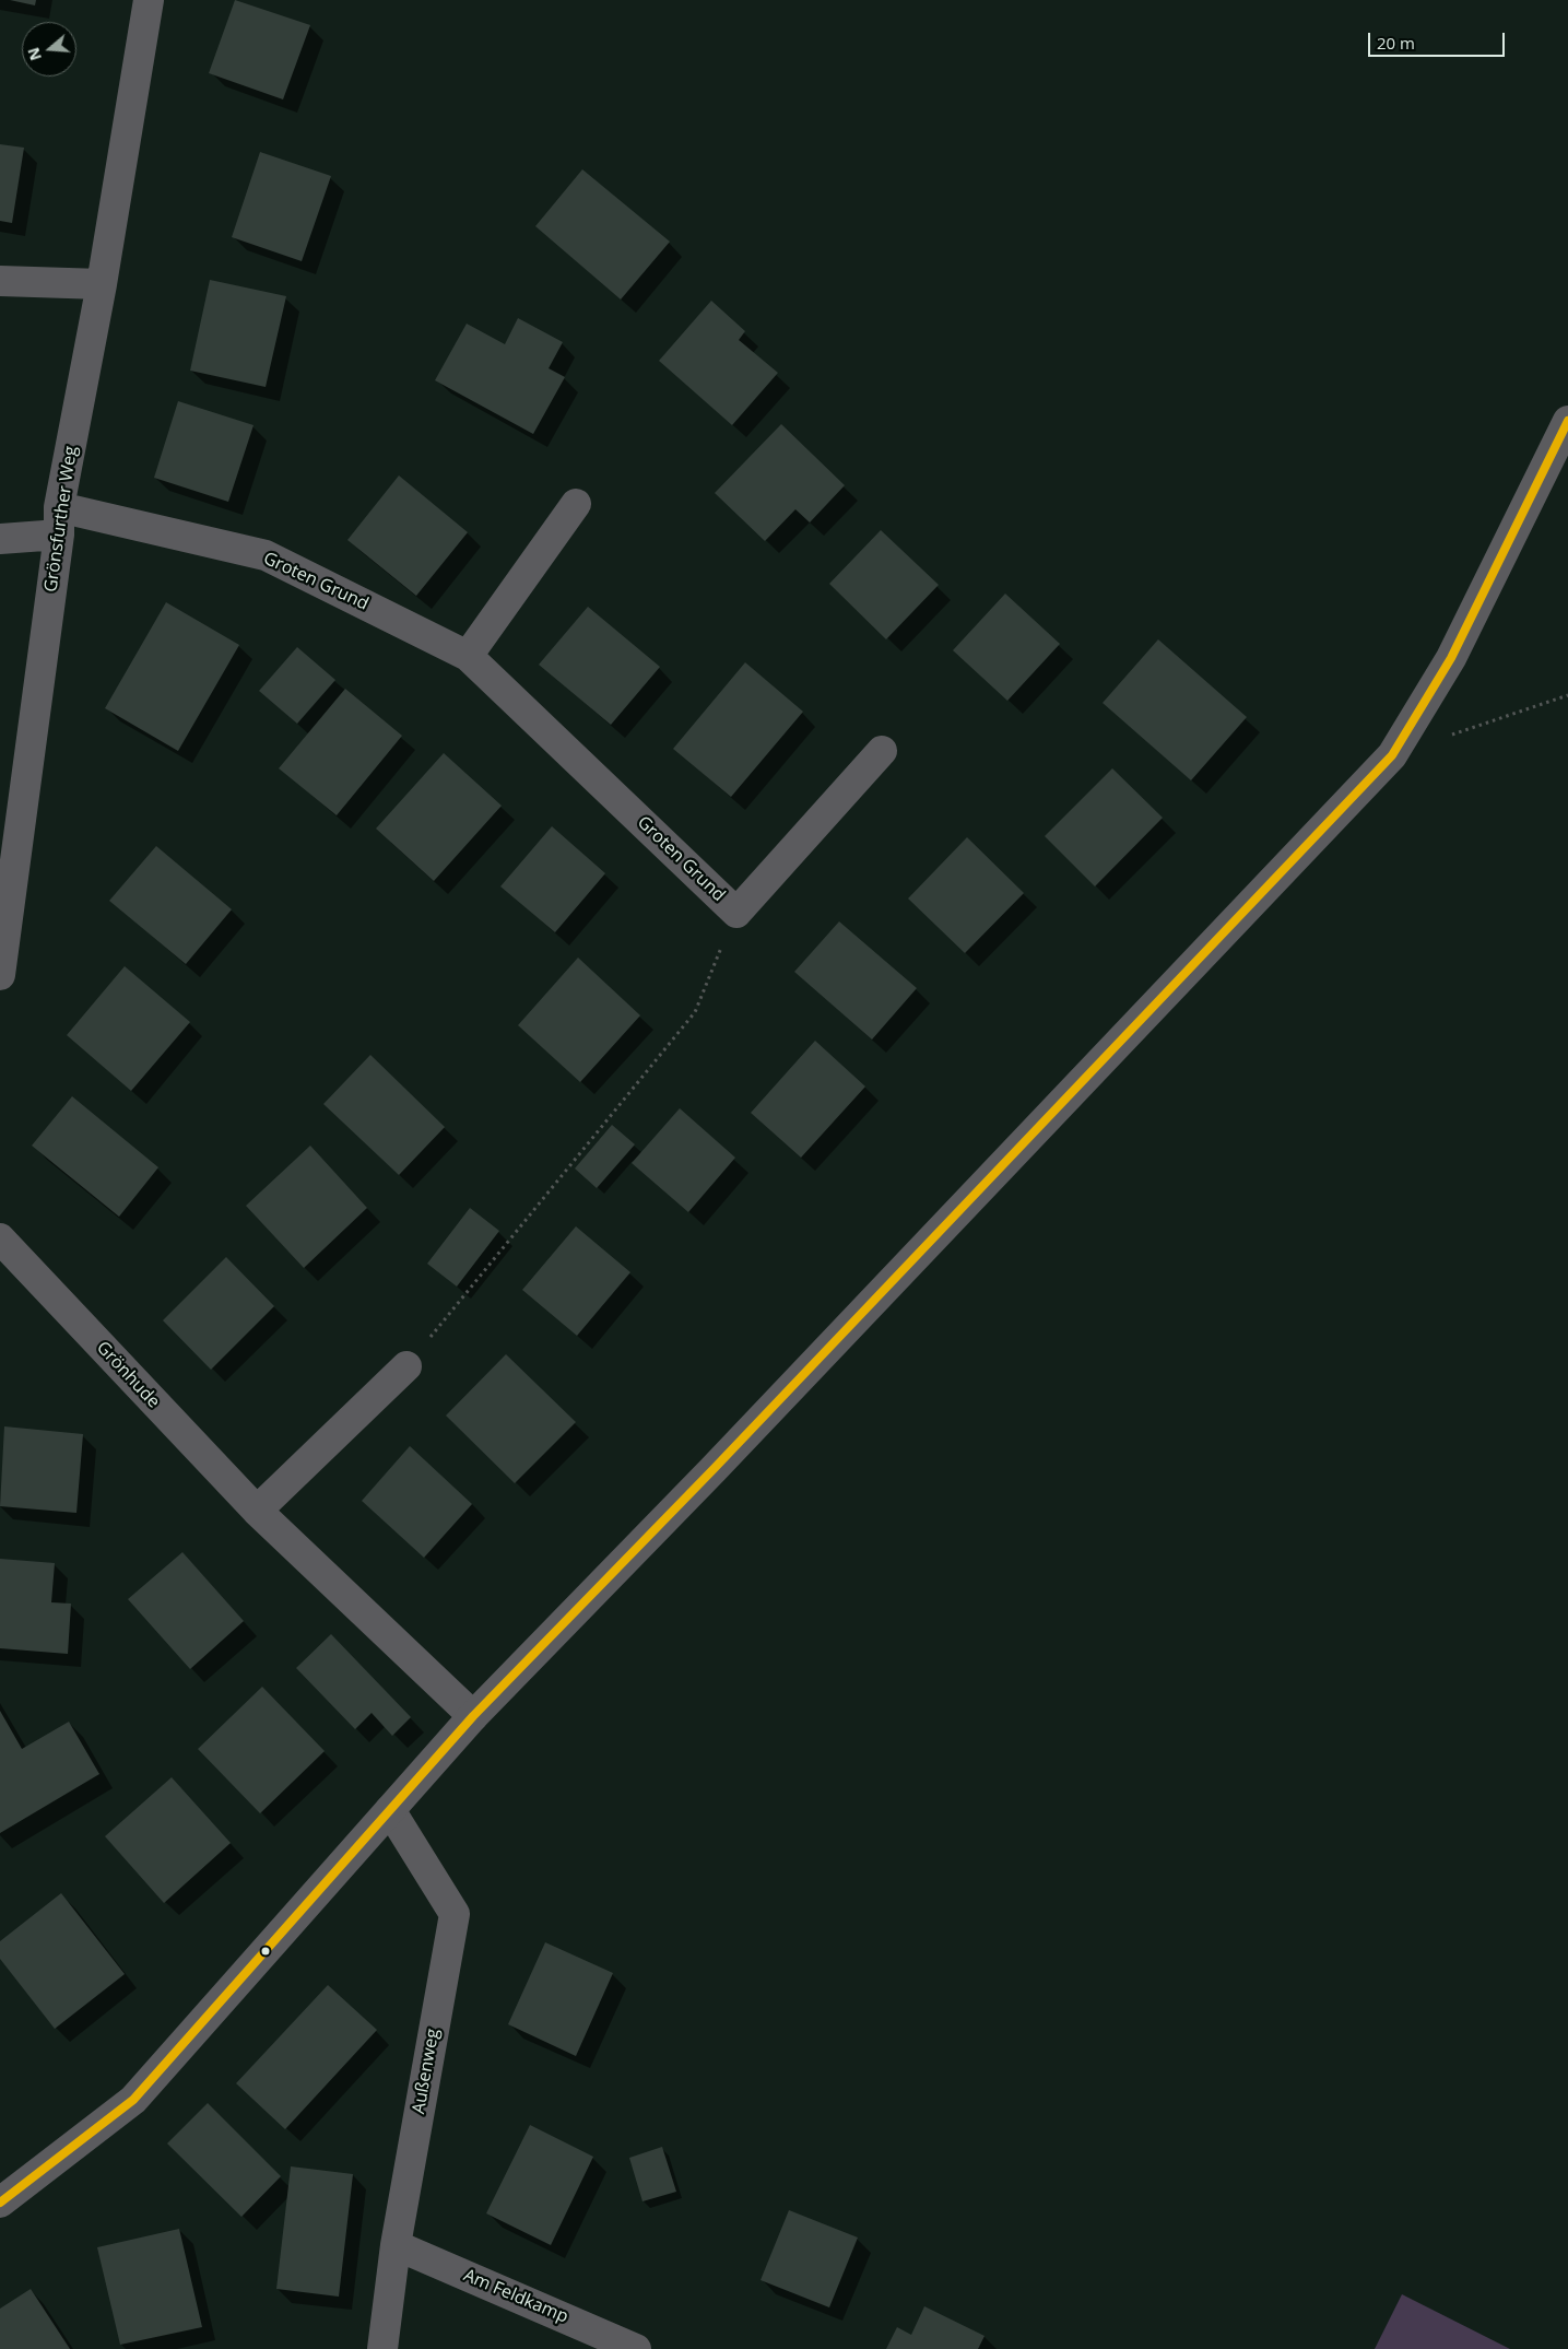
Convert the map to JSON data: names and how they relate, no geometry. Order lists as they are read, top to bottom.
{
  "streets": {
    "street": [
      "Grönsfurther Weg",
      "Groten Grund",
      "Grönhude",
      "Außenweg",
      "Am Feldkamp"
    ]
  },
  "crossings": [
    ["Grönsfurther Weg", "Groten Grund"],
    ["Außenweg", "Am Feldkamp"]
  ],
  "scale_bar": "20 m",
  "north": "left"
}
